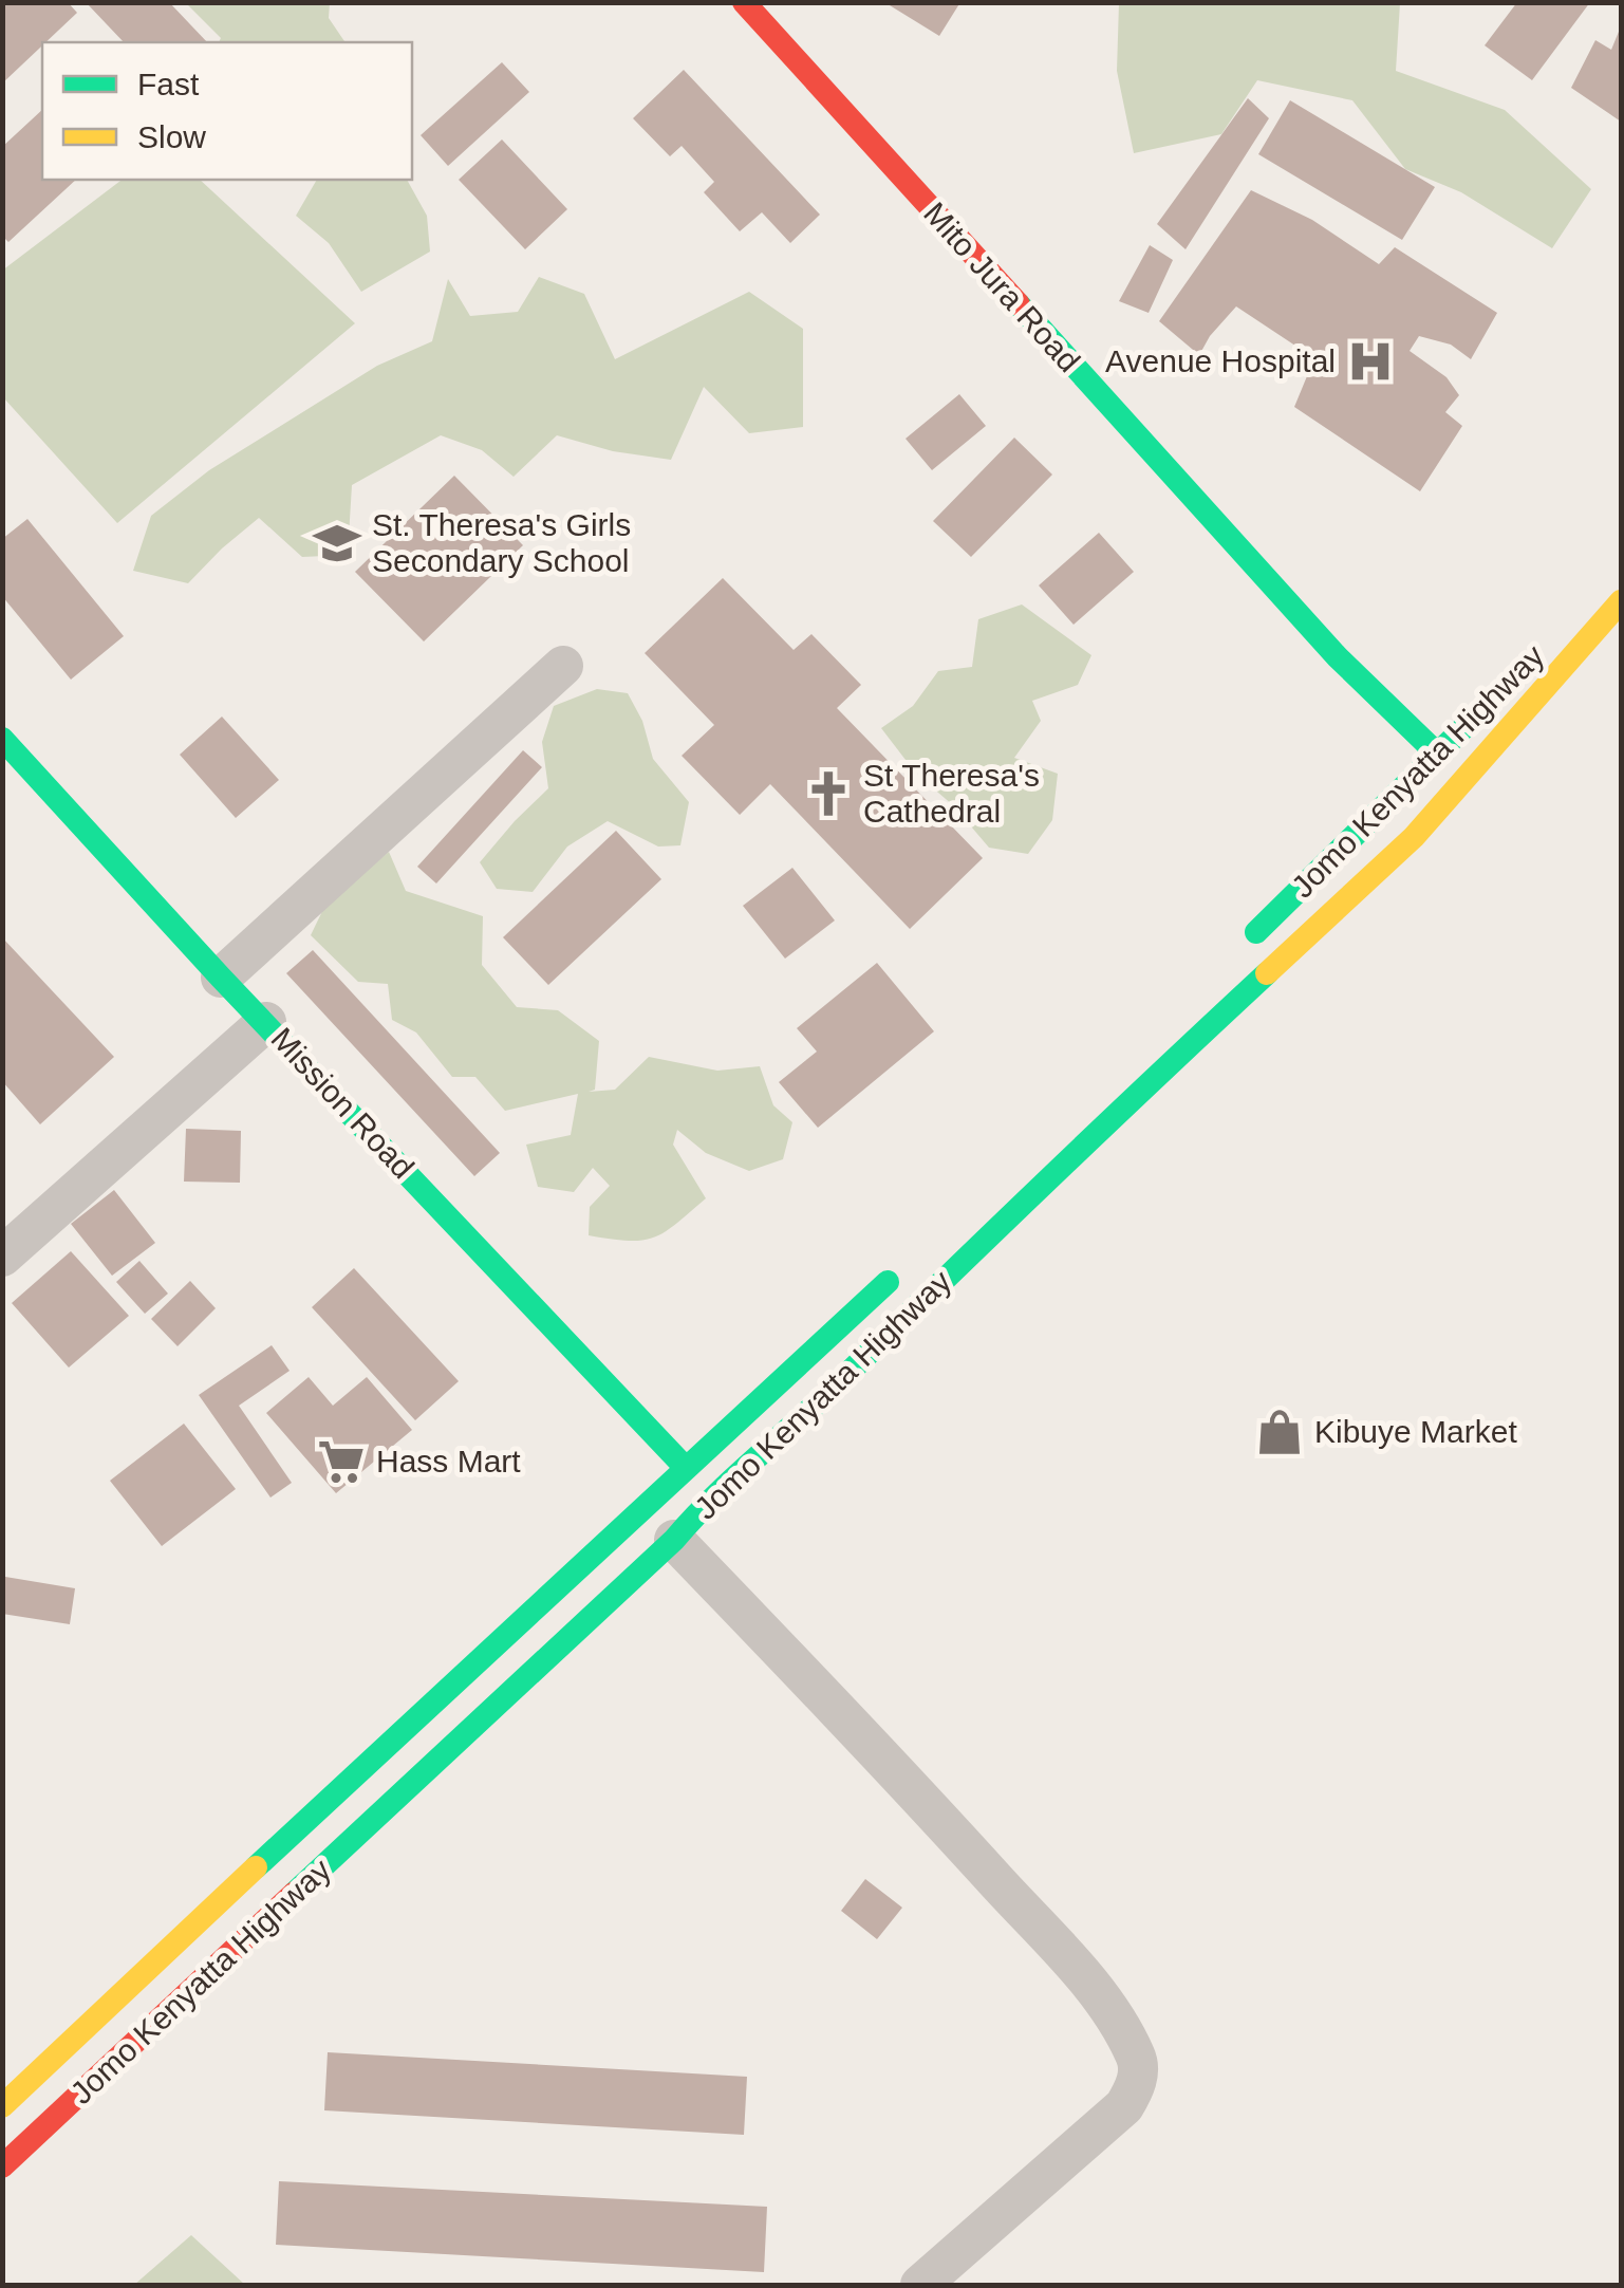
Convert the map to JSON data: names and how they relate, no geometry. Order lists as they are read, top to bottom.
{
  "streets": {
    "main road": ["Mito Jura Road", "Jomo Kenyatta Highway", "Mission Road"]
  },
  "crossings": [
    ["Mito Jura Road", "Jomo Kenyatta Highway"],
    ["Jomo Kenyatta Highway", "Mission Road"]
  ],
  "places": {
    "hospital": ["Avenue Hospital"],
    "school or university": ["St. Theresa's Girls Secondary School"],
    "church": ["St Theresa's Cathedral"],
    "shop": ["Kibuye Market"],
    "supermarket": ["Hass Mart"]
  },
  "legend": ["Fast", "Slow"]
}
